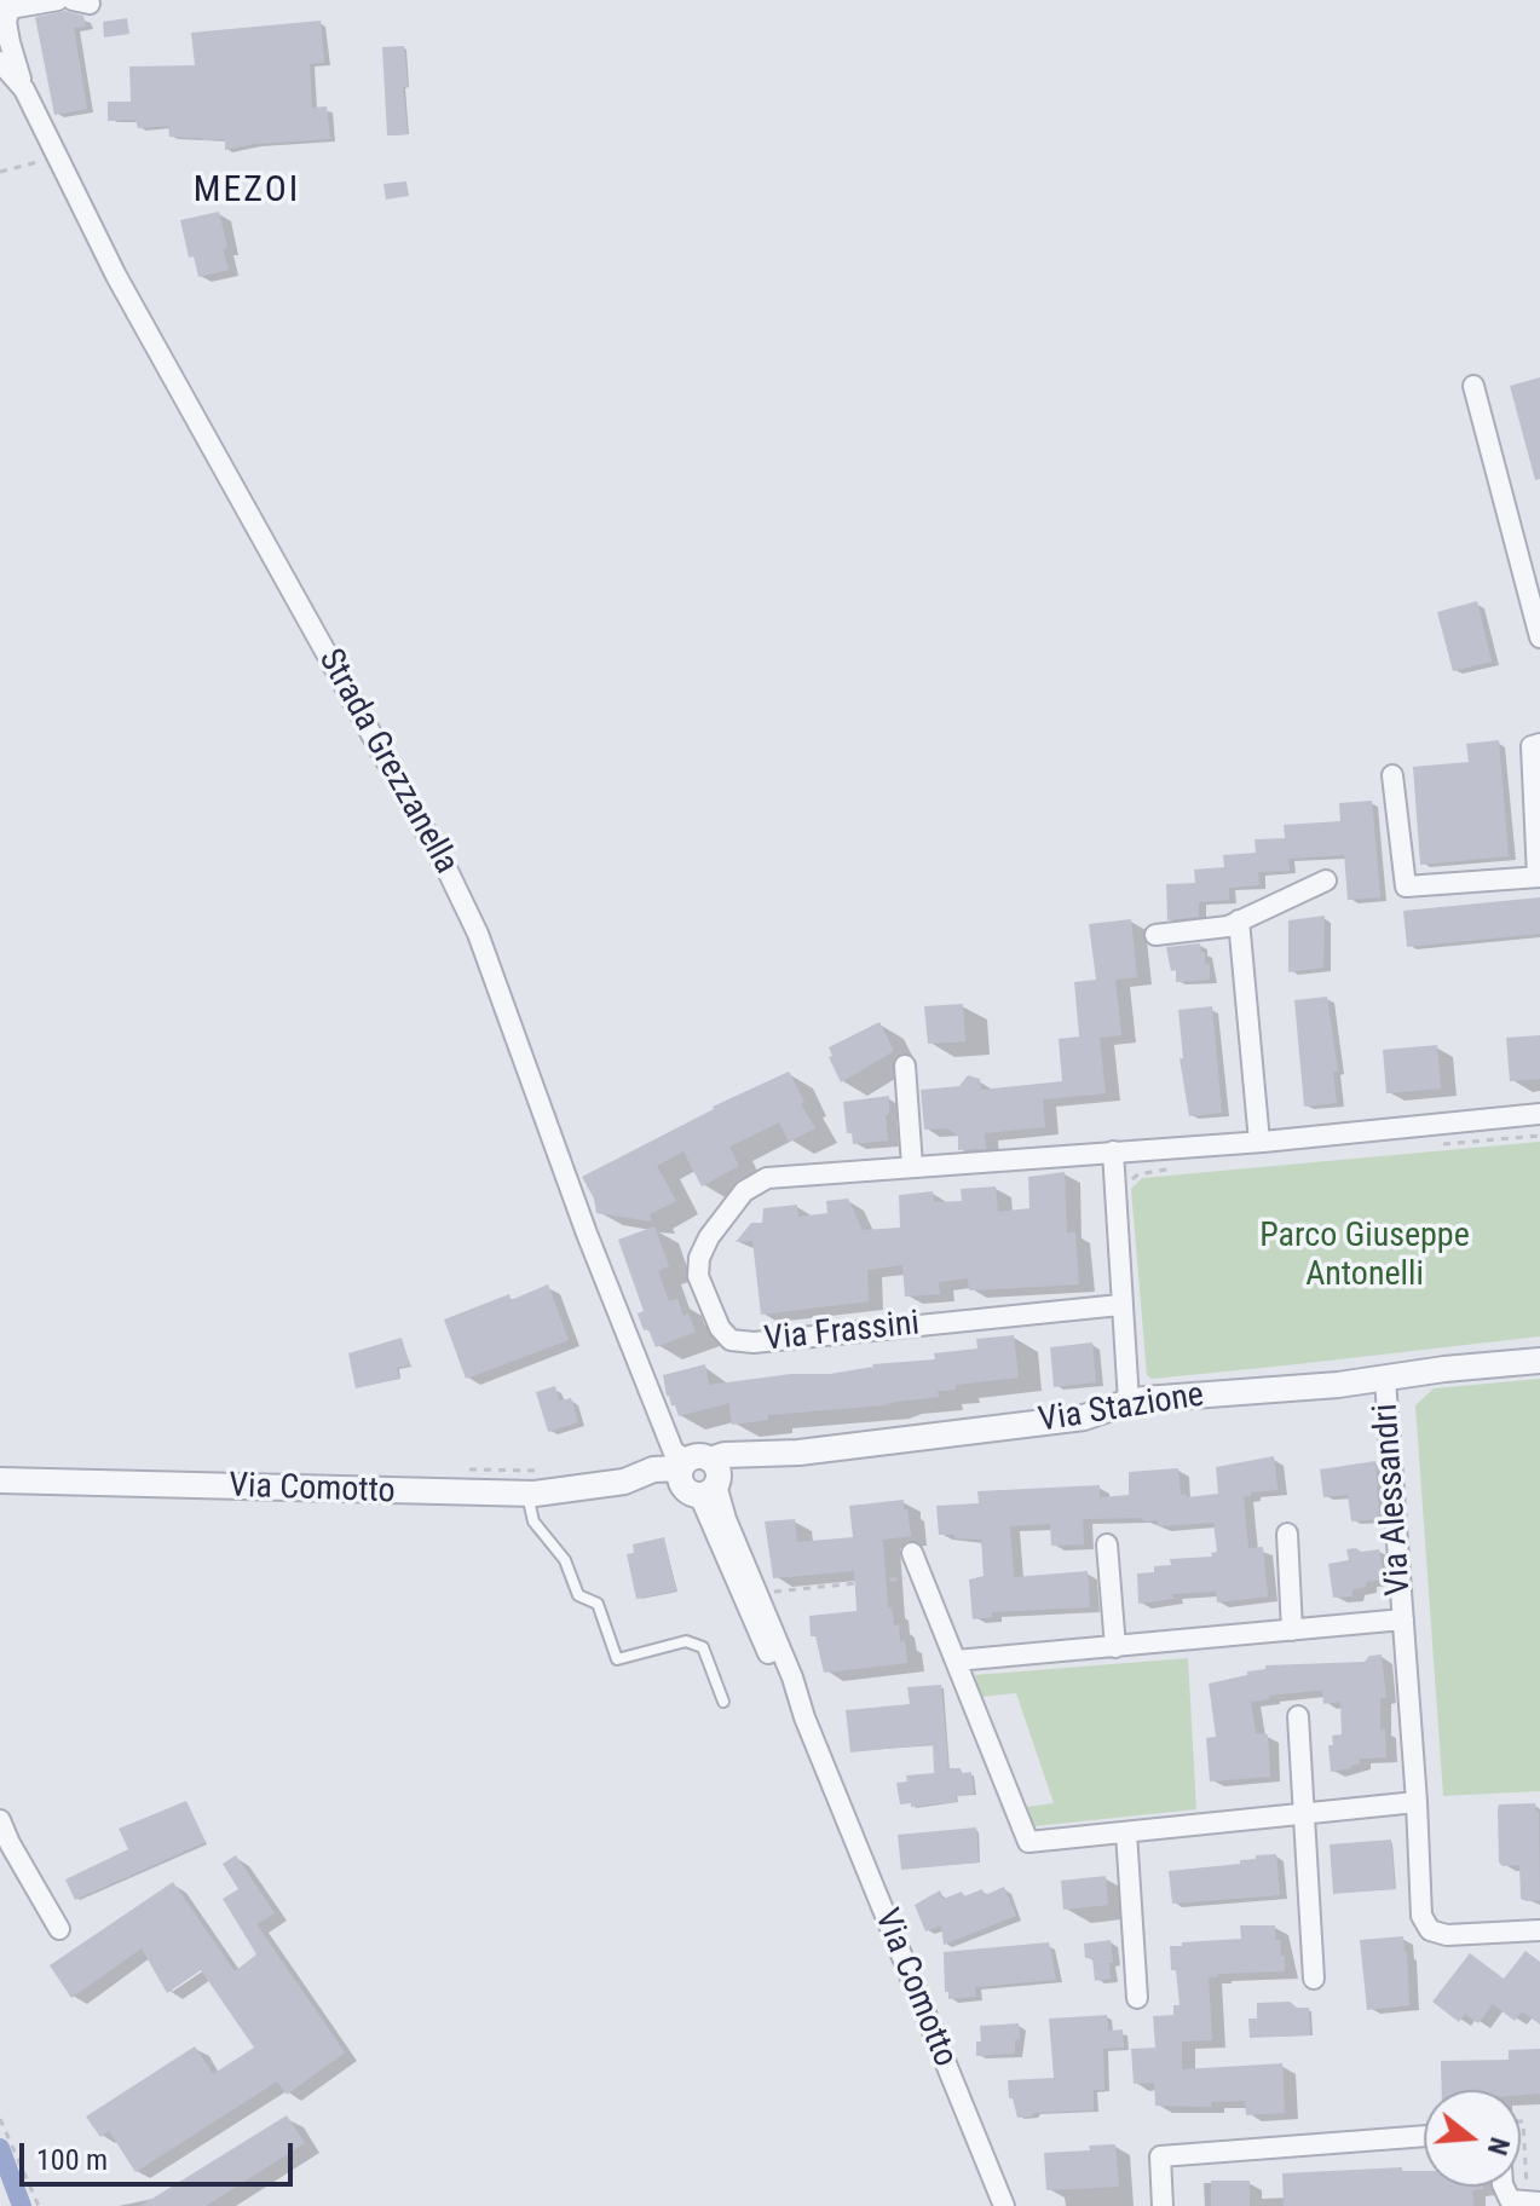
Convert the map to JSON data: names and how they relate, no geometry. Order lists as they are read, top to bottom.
{
  "streets": {
    "street": [
      "Strada Grezzanella",
      "Via Frassini",
      "Via Stazione",
      "Via Comotto",
      "Via Alessandri"
    ]
  },
  "crossings": [
    ["Strada Grezzanella", "Via Stazione"],
    ["Strada Grezzanella", "Via Comotto"],
    ["Via Stazione", "Via Comotto"],
    ["Via Stazione", "Via Alessandri"]
  ],
  "districts": ["MEZOI"],
  "parks": ["Parco Giuseppe Antonelli"],
  "scale_bar": "100 m",
  "north": "right"
}
